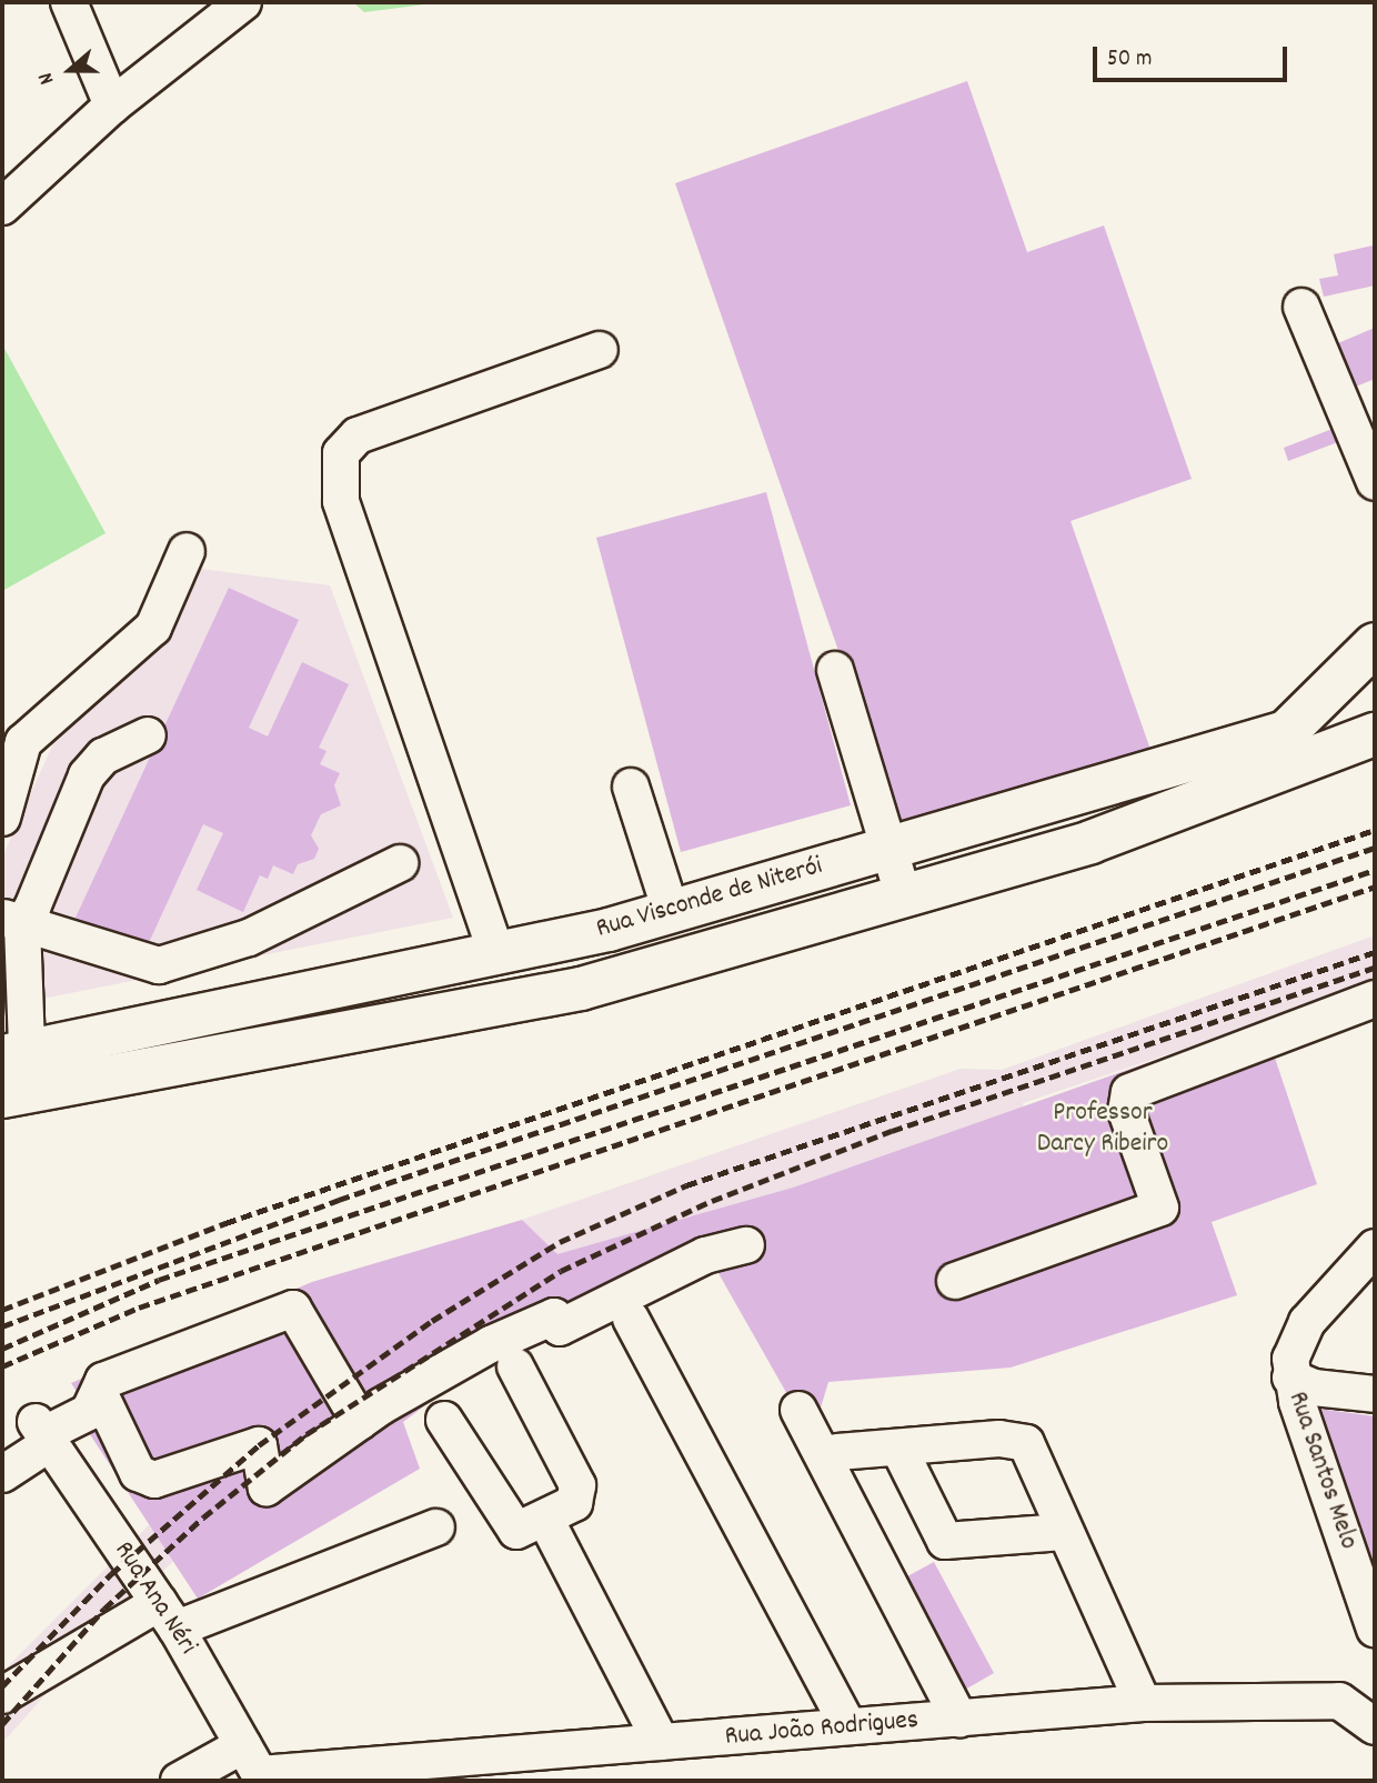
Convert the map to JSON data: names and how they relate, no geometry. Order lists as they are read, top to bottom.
{
  "streets": {
    "main road": ["Rua Visconde de Niterói"],
    "street": ["Rua Santos Melo", "Rua Ana Néri", "Rua João Rodrigues"]
  },
  "crossings": [
    ["Rua Ana Néri", "Rua João Rodrigues"]
  ],
  "parks": ["Professor Darcy Ribeiro"],
  "scale_bar": "50 m",
  "north": "left"
}
